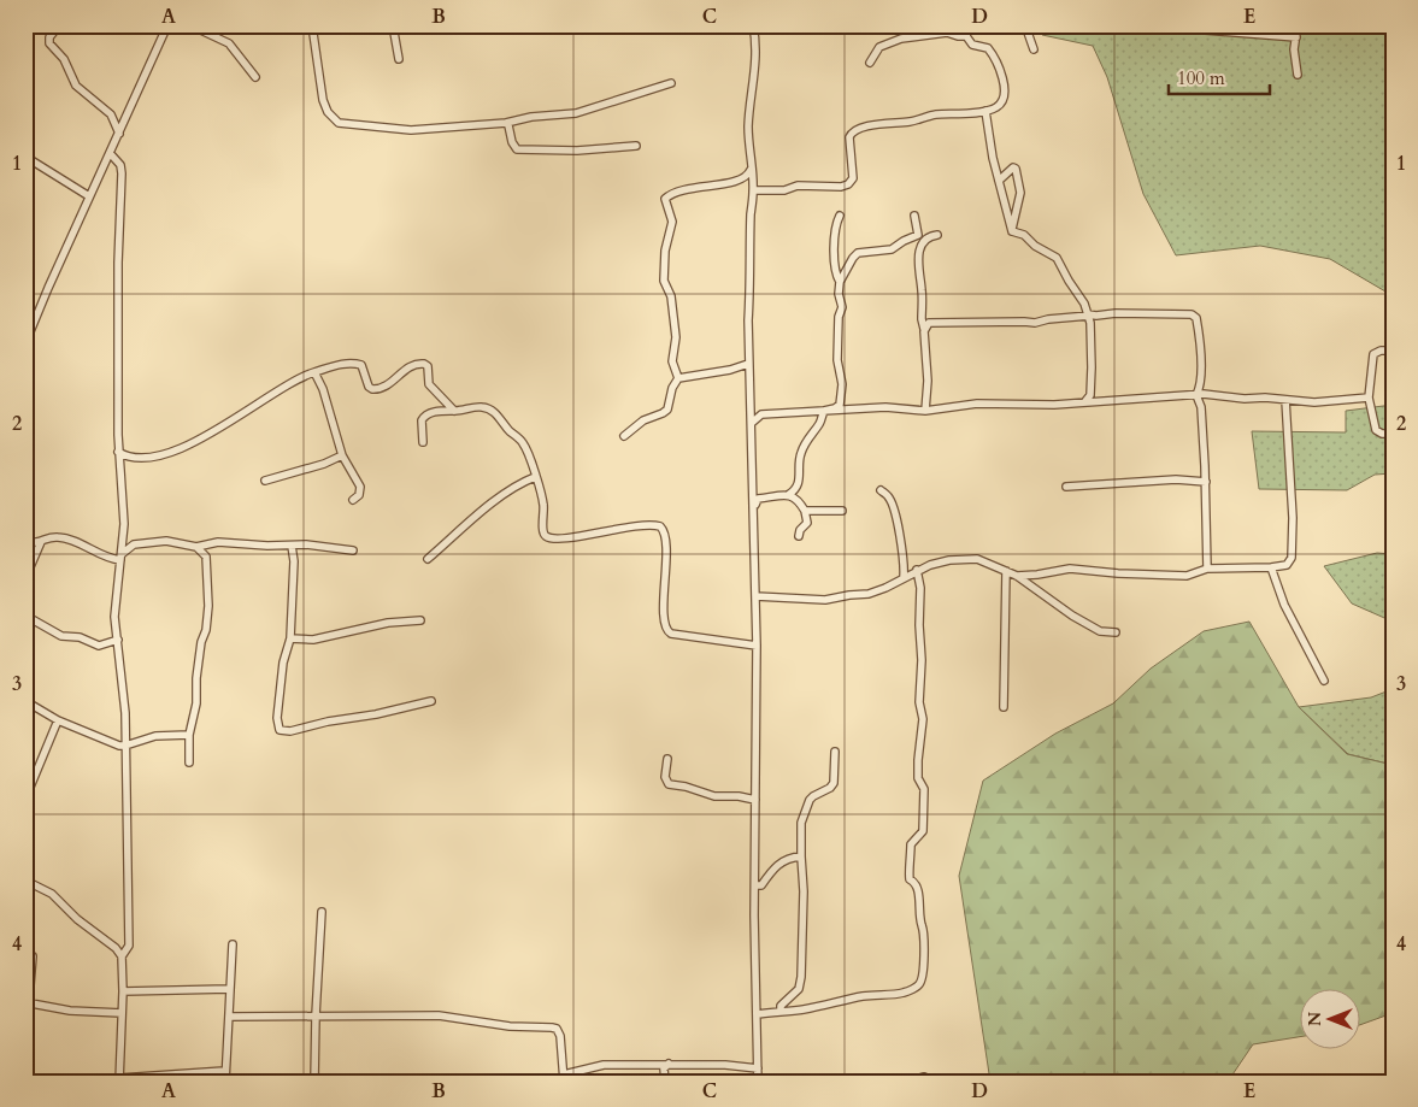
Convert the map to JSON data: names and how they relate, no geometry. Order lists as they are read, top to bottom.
{
  "scale_bar": "100 m",
  "north": "left",
  "grid": {
    "columns": [
      "A",
      "B",
      "C",
      "D",
      "E"
    ],
    "rows": [
      "1",
      "2",
      "3",
      "4"
    ]
  }
}
